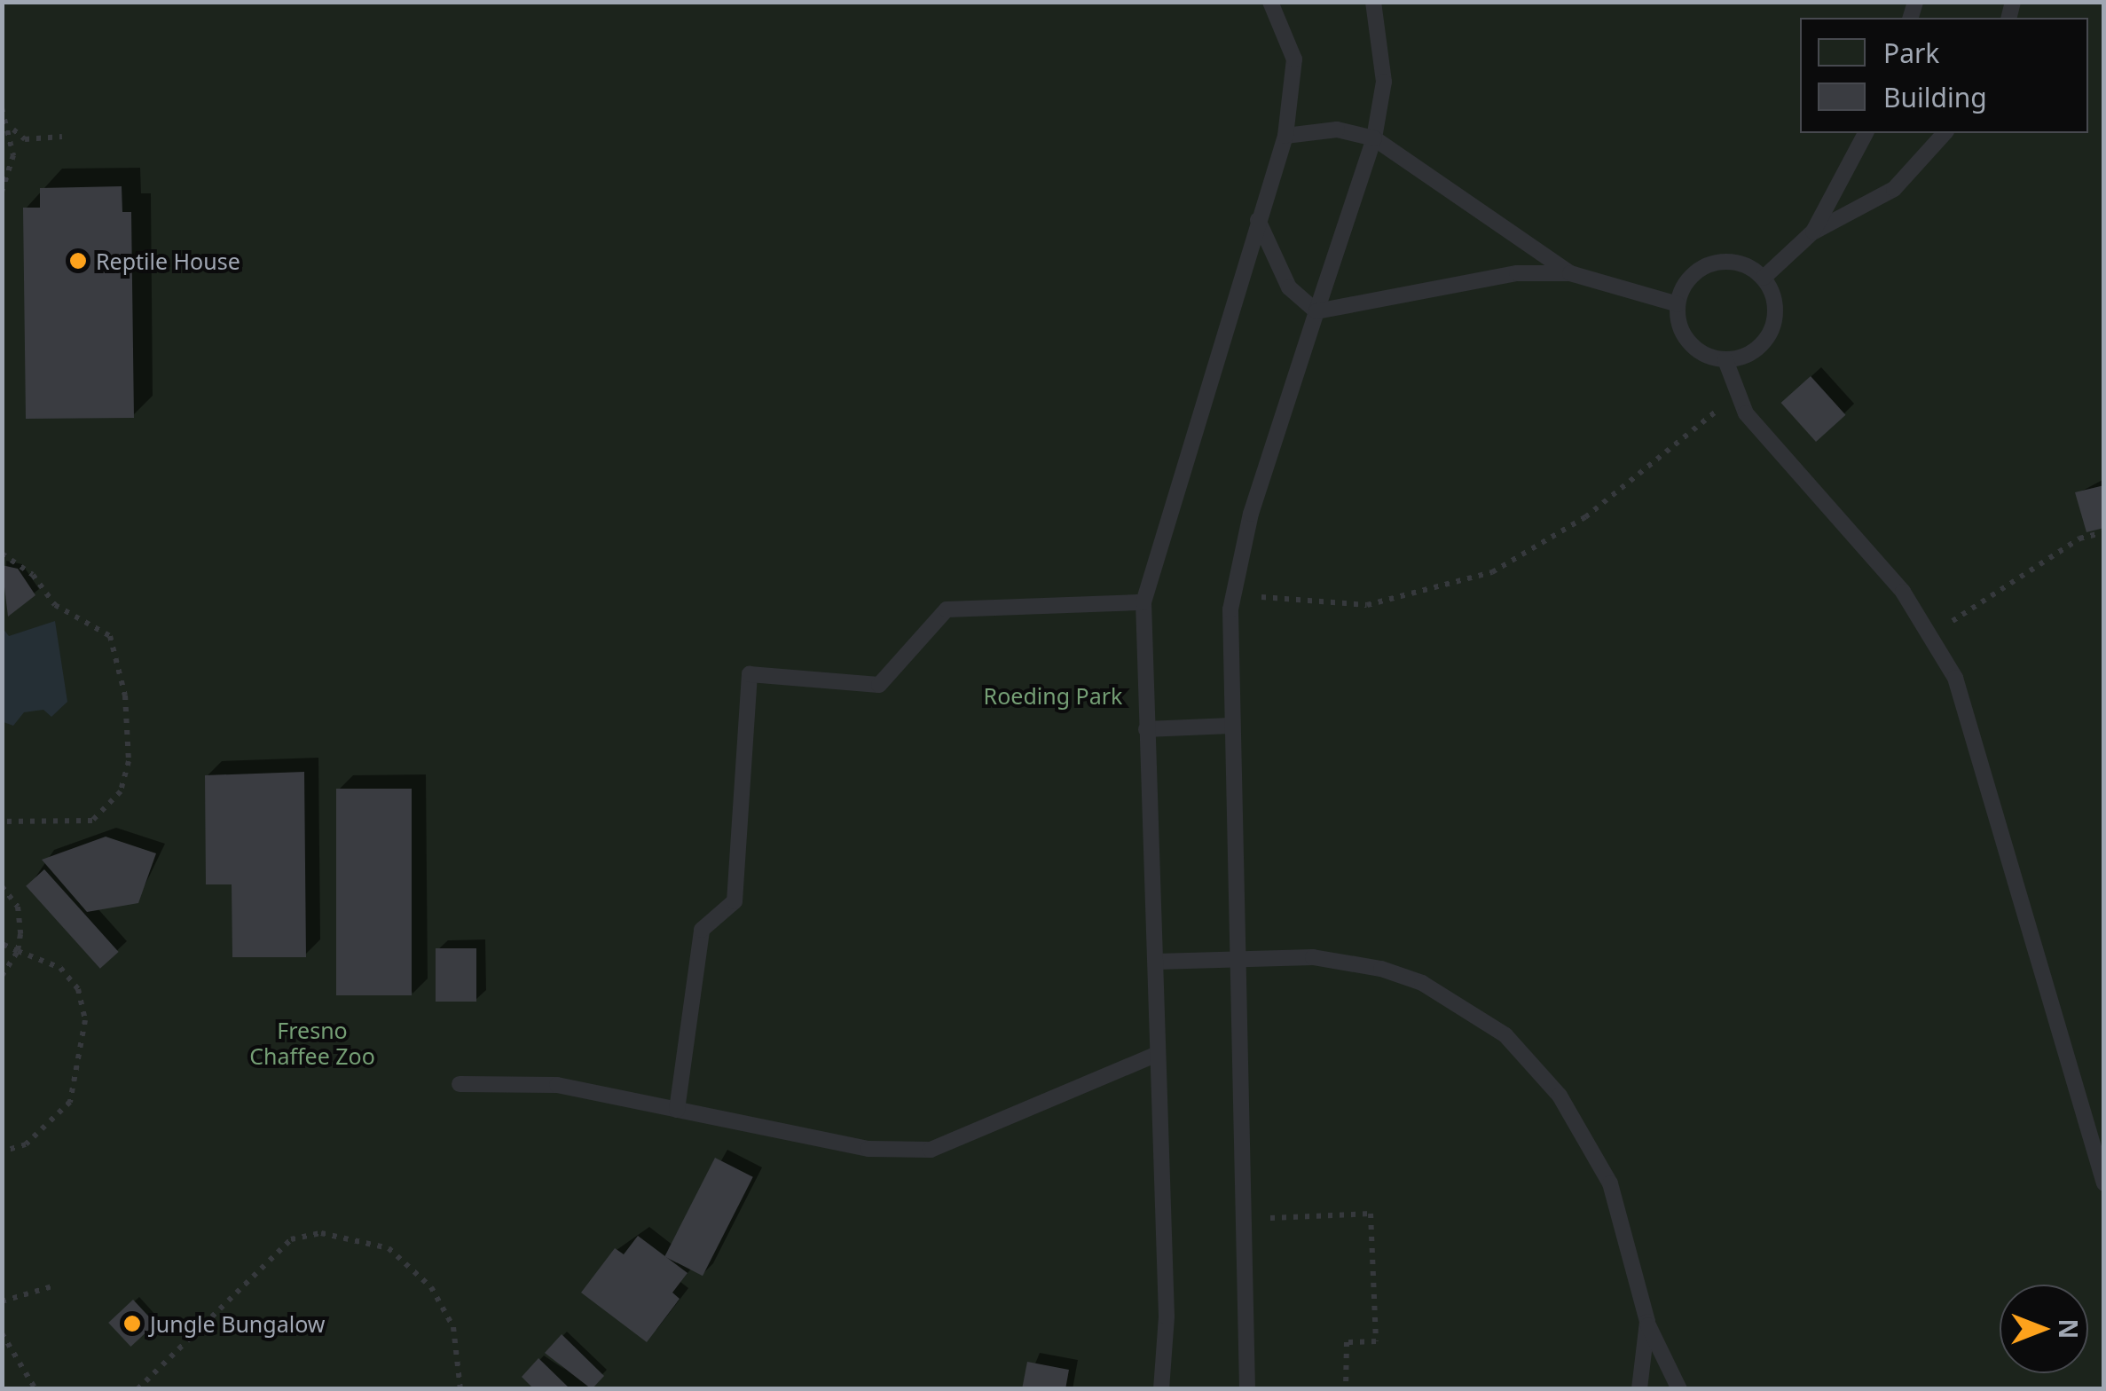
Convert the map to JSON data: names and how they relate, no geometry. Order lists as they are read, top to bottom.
{
  "parks": ["Roeding Park", "Fresno Chaffee Zoo"],
  "places": ["Reptile House", "Jungle Bungalow"],
  "legend": ["Park", "Building"],
  "north": "right"
}
